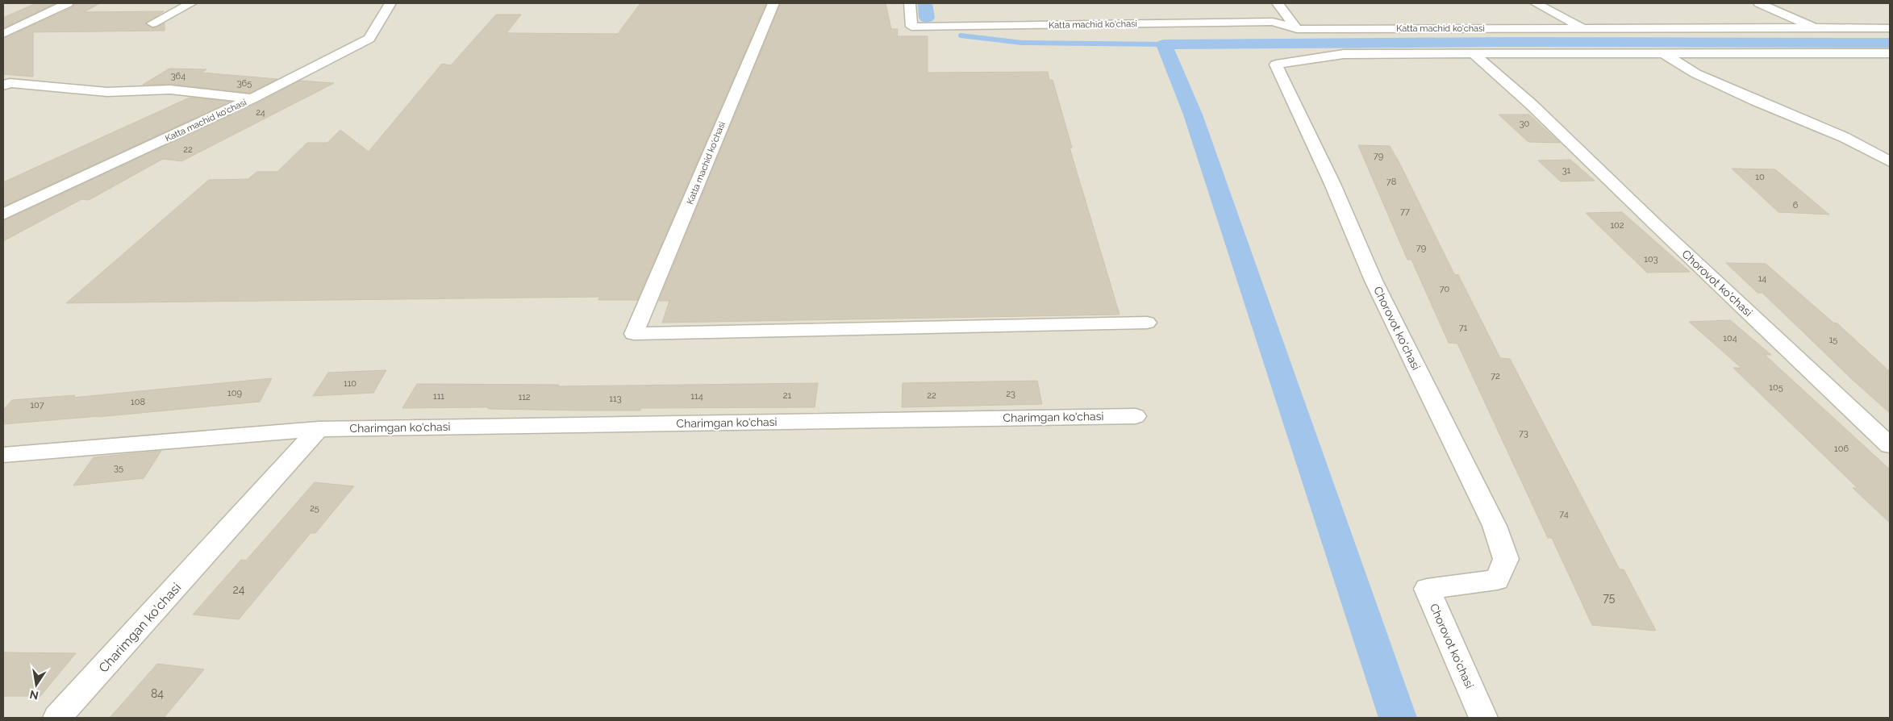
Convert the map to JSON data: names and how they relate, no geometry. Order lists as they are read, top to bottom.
{
  "streets": {
    "street": ["Katta machid ko'chasi", "Chorovot ko'chasi", "Charimgan ko'chasi"]
  },
  "house_numbers": [
    "364",
    "365",
    "24",
    "30",
    "22",
    "79",
    "31",
    "10",
    "78",
    "6",
    "77",
    "102",
    "79",
    "103",
    "14",
    "70",
    "71",
    "104",
    "15",
    "72",
    "110",
    "105",
    "109",
    "23",
    "21",
    "22",
    "111",
    "114",
    "112",
    "113",
    "108",
    "107",
    "73",
    "106",
    "35",
    "25",
    "74",
    "24",
    "75",
    "84"
  ],
  "north": "bottom"
}
